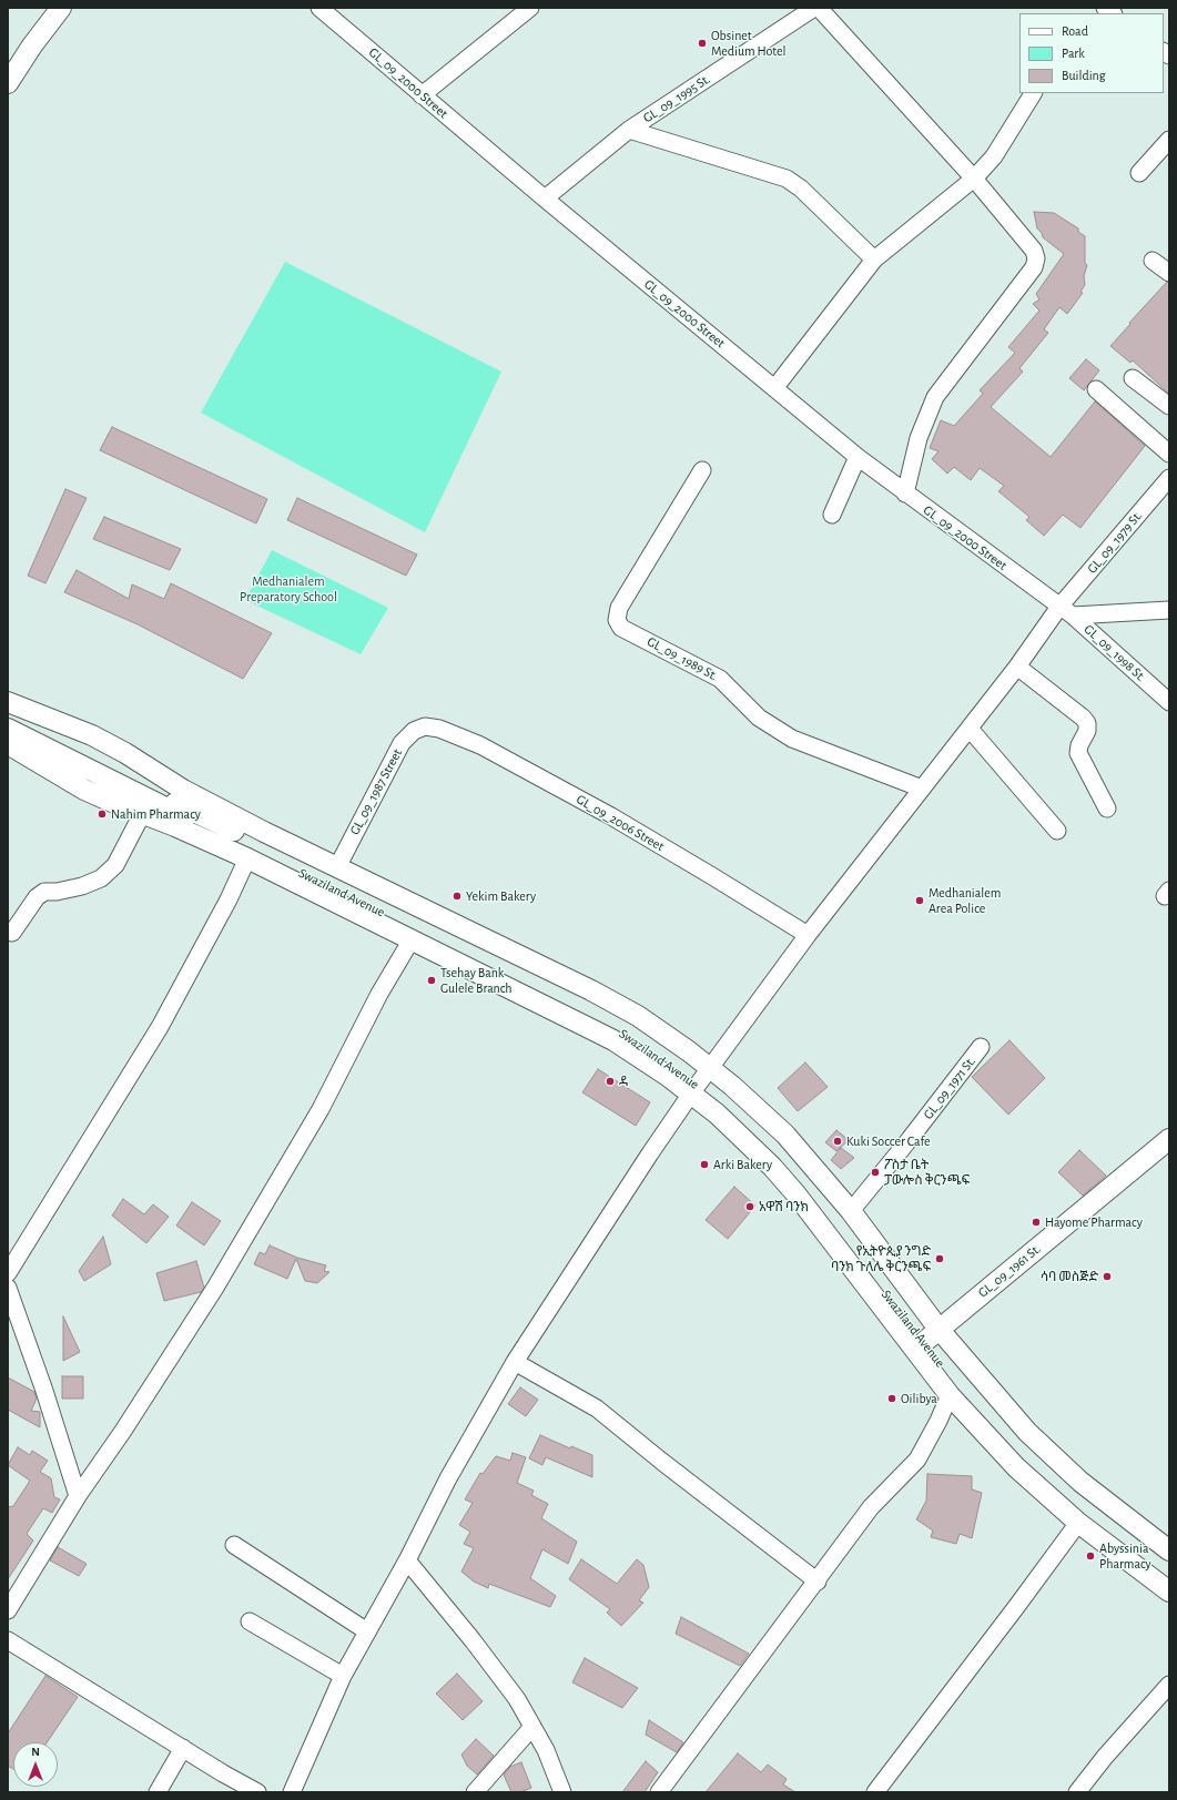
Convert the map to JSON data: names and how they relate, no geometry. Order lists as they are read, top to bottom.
{
  "streets": {
    "main road": ["Swaziland Avenue", "GL_09_1961 St."],
    "street": [
      "GL_09_2000 Street",
      "GL_09_1995 St.",
      "GL_09_1979 St.",
      "GL_09_1998 St.",
      "GL_09_1989 St.",
      "GL_09_1987 Street",
      "GL_09_2006 Street",
      "GL_09_1971 St."
    ]
  },
  "crossings": [
    ["GL_09_2000 Street", "GL_09_1995 St."],
    ["GL_09_2000 Street", "GL_09_1979 St."],
    ["GL_09_2000 Street", "GL_09_1998 St."],
    ["GL_09_1979 St.", "GL_09_1998 St."],
    ["GL_09_1979 St.", "GL_09_1989 St."],
    ["GL_09_1979 St.", "GL_09_2006 Street"],
    ["GL_09_1979 St.", "Swaziland Avenue"],
    ["GL_09_1987 Street", "GL_09_2006 Street"],
    ["Swaziland Avenue", "GL_09_1961 St."]
  ],
  "parks": ["Medhanialem Preparatory School"],
  "places": [
    "Obsinet Medium Hotel",
    "Nahim Pharmacy",
    "Yekim Bakery",
    "Medhanialem Area Police",
    "Tsehay Bank Gulele Branch",
    "ዳ",
    "Kuki Soccer Cafe",
    "Arki Bakery",
    "ፖስታ ቤት ፓውሎስ ቅርንጫፍ",
    "አዋሽ ባንክ",
    "Hayome Pharmacy",
    "የኢትዮጲያ ንግድ ባንክ ጉለሌ ቅርንጫፍ",
    "ሳባ መስጅድ",
    "Oilibya",
    "Abyssinia Pharmacy"
  ],
  "legend": ["Road", "Park", "Building"],
  "north": "top"
}
